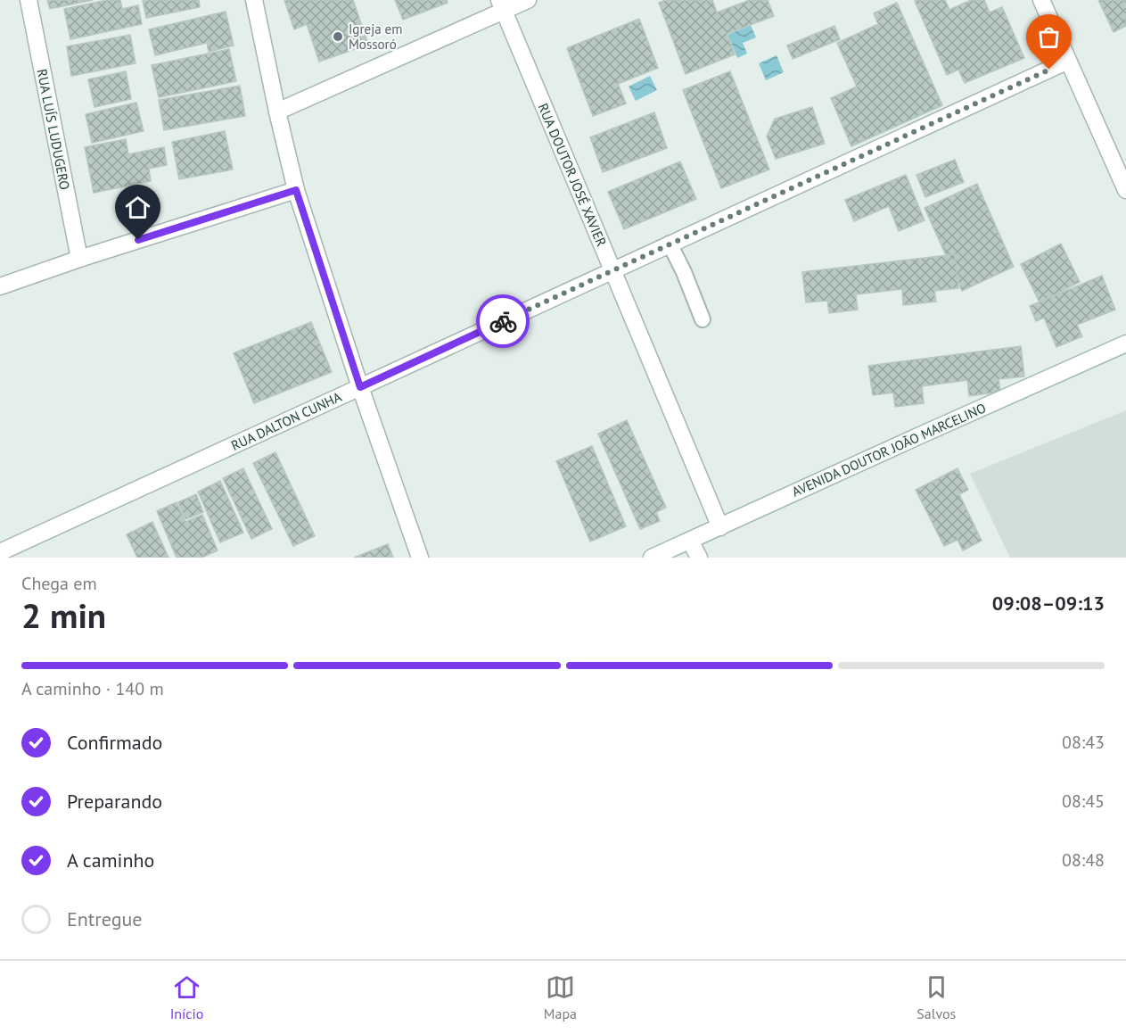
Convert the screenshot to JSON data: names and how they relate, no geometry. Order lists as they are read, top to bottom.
{
  "streets": {
    "street": [
      "RUA LUÍS LUDUGERO",
      "RUA DOUTOR JOSÉ XAVIER",
      "RUA DALTON CUNHA",
      "AVENIDA DOUTOR JOÃO MARCELINO"
    ]
  },
  "crossings": [
    ["RUA DOUTOR JOSÉ XAVIER", "RUA DALTON CUNHA"],
    ["RUA DOUTOR JOSÉ XAVIER", "AVENIDA DOUTOR JOÃO MARCELINO"]
  ],
  "places": ["Igreja em Mossoró"],
  "page": {
    "heading": ["2 min", "Chega em", "09:08–09:13"],
    "bar": "A caminho · 140 m",
    "list": [
      ["Confirmado", "08:43"],
      ["Preparando", "08:45"],
      ["A caminho", "08:48"],
      "Entregue"
    ],
    "tabs": ["Início", "Mapa", "Salvos"]
  }
}
